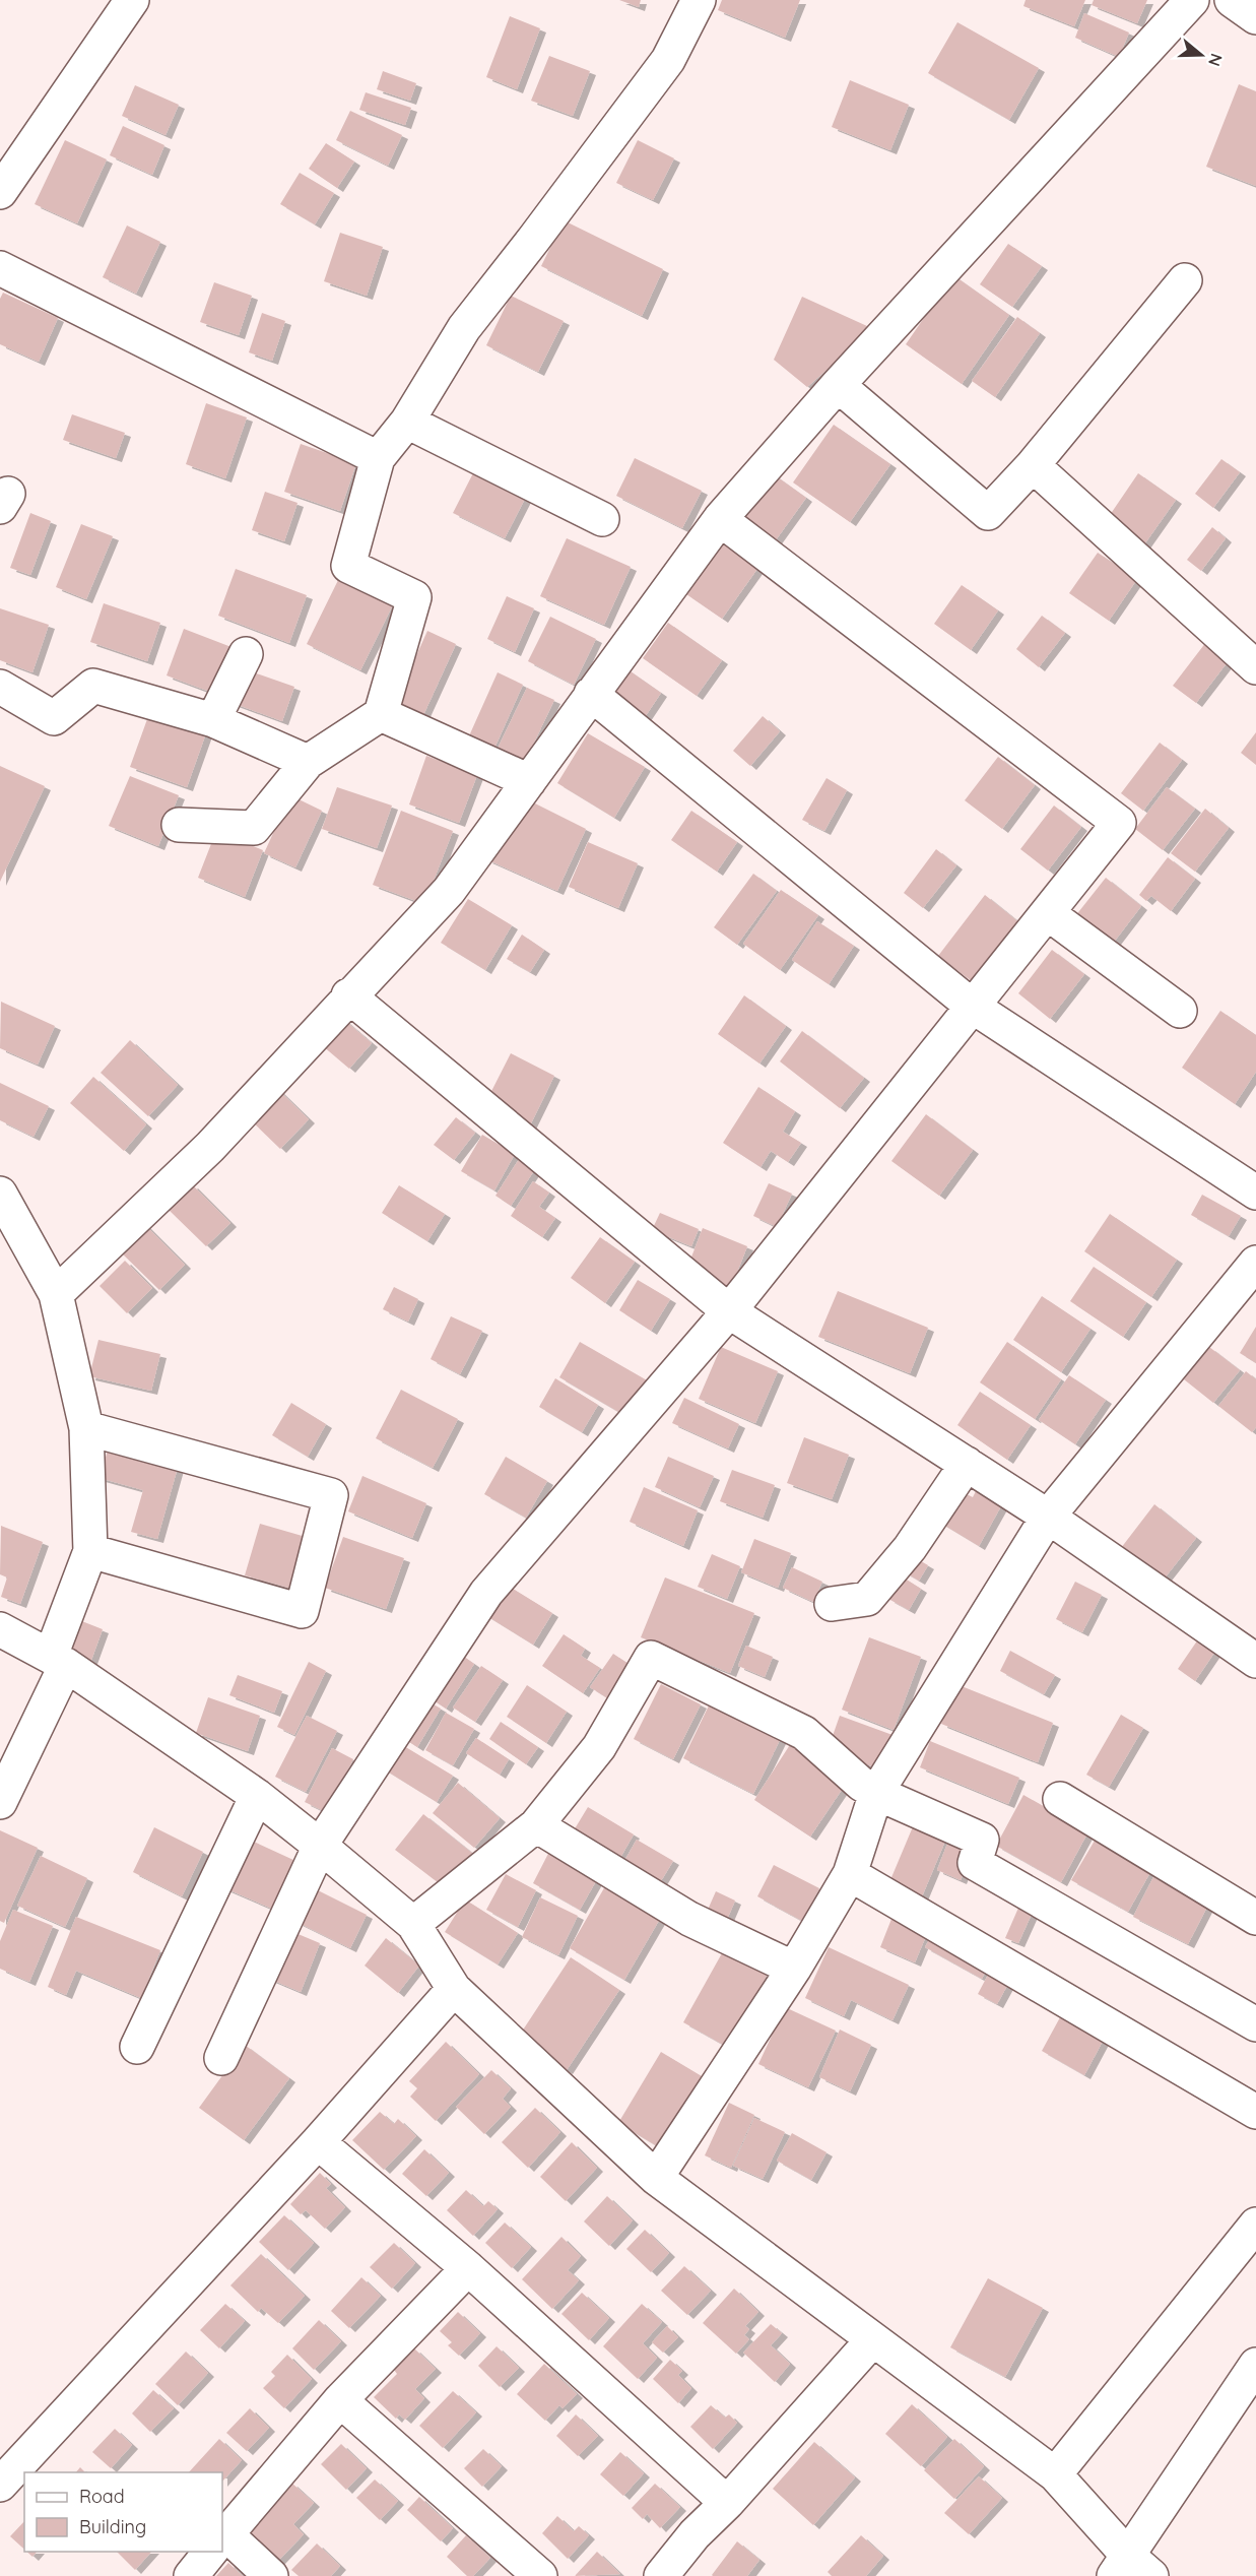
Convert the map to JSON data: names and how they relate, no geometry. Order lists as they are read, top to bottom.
{
  "legend": ["Road", "Building"],
  "north": "right"
}
